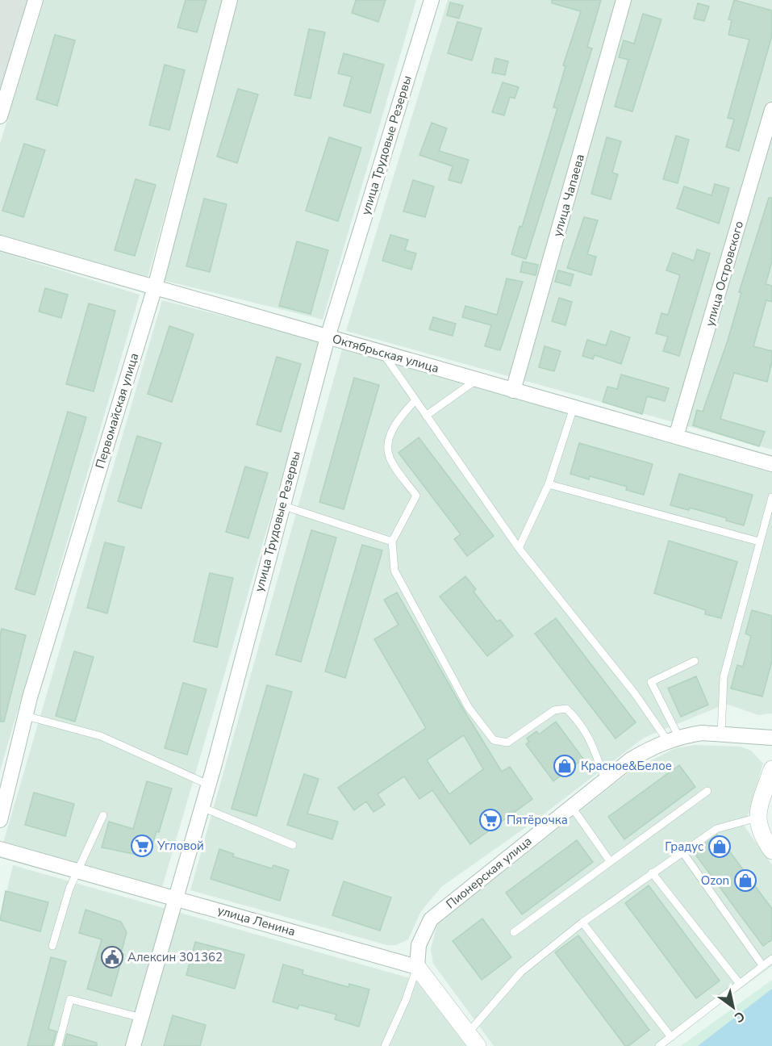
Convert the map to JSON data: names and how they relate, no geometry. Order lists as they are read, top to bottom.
{
  "streets": {
    "street": [
      "улица Трудовые Резервы",
      "улица Чапаева",
      "улица Островского",
      "Октябрьская улица",
      "Первомайская улица",
      "Пионерская улица",
      "улица Ленина"
    ]
  },
  "crossings": [
    ["улица Трудовые Резервы", "Октябрьская улица"],
    ["улица Трудовые Резервы", "улица Ленина"],
    ["улица Чапаева", "Октябрьская улица"],
    ["улица Островского", "Октябрьская улица"],
    ["Октябрьская улица", "Первомайская улица"],
    ["Пионерская улица", "улица Ленина"]
  ],
  "places": {
    "shop": ["Красное&Белое", "Градус", "Ozon"],
    "supermarket": ["Пятёрочка", "Угловой"],
    "public building": ["Алексин 301362"]
  },
  "north": "bottom right"
}
